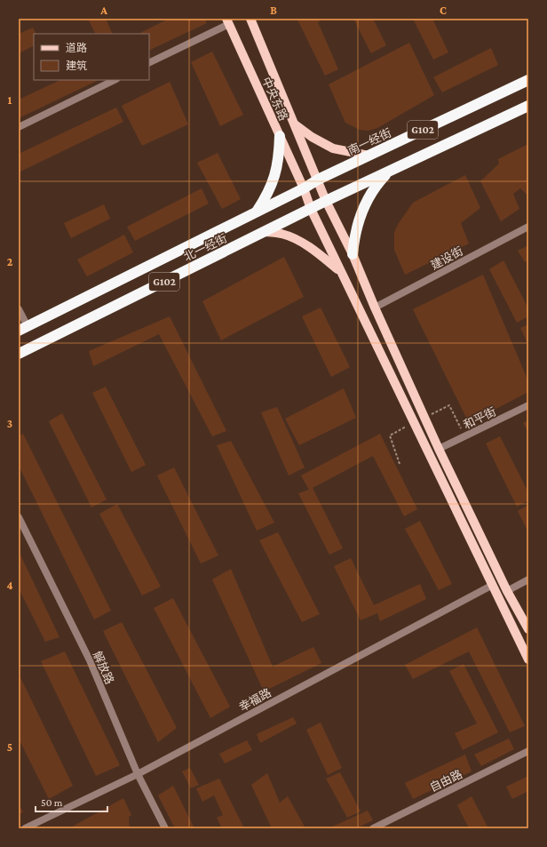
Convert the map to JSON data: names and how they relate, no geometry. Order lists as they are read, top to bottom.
{
  "streets": {
    "highway": ["G102", "南一经街", "北一经街"],
    "main road": ["中央东路"],
    "street": [
      "建设街",
      "和平街",
      "解放路",
      "幸福路",
      "自由路"
    ]
  },
  "crossings": [
    ["中央东路", "G102"],
    ["中央东路", "南一经街"],
    ["中央东路", "北一经街"],
    ["中央东路", "建设街"],
    ["中央东路", "和平街"],
    ["中央东路", "幸福路"],
    ["G102", "北一经街"],
    ["南一经街", "北一经街"],
    ["解放路", "幸福路"]
  ],
  "legend": ["道路", "建筑"],
  "scale_bar": "50 m",
  "grid": {
    "columns": ["A", "B", "C"],
    "rows": [
      "1",
      "2",
      "3",
      "4",
      "5"
    ]
  }
}
